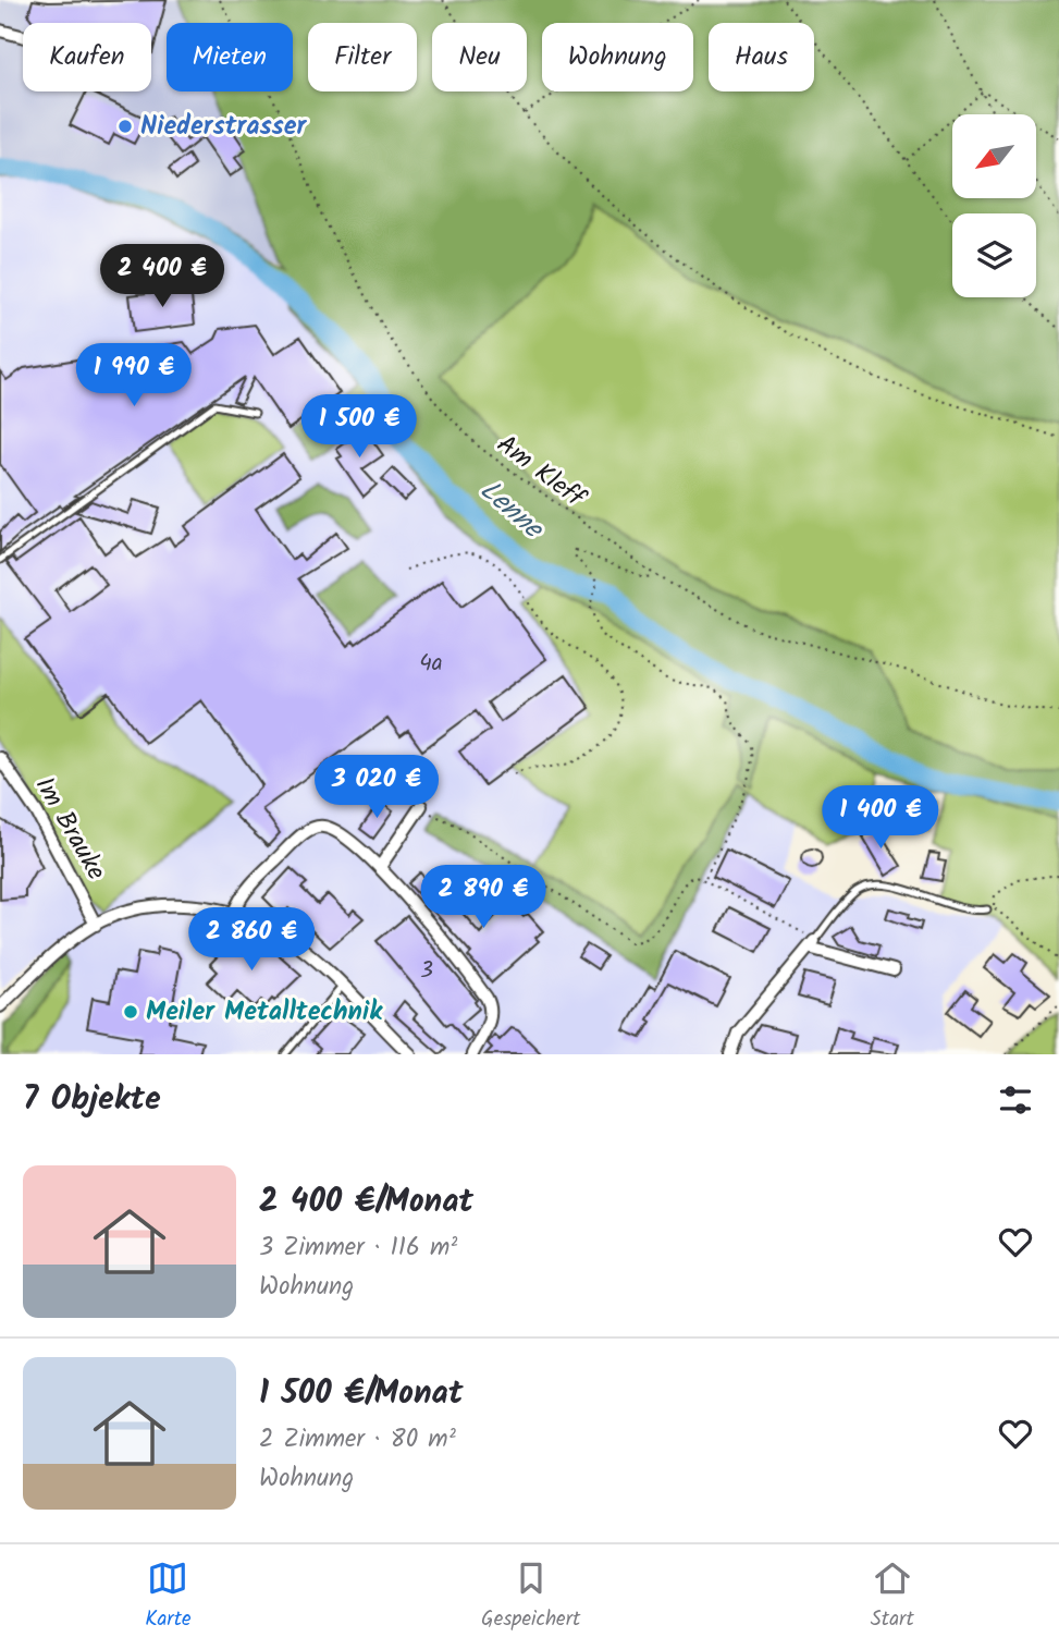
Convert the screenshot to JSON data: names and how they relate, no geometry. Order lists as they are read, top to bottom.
{
  "streets": {
    "street": ["Im Brauke"],
    "path": ["Am Kleff"]
  },
  "water": ["Lenne"],
  "places": ["Niederstrasser", "Meiler Metalltechnik"],
  "house_numbers": ["4a", "3"],
  "north": "bottom left",
  "page": {
    "chip": [
      "Kaufen",
      "Mieten",
      "Filter",
      "Neu",
      "Wohnung",
      "Haus"
    ],
    "price": [
      "2 400 €",
      "1 990 €",
      "1 500 €",
      "3 020 €",
      "1 400 €",
      "2 890 €",
      "2 860 €"
    ],
    "heading": "7 Objekte",
    "list": [
      {
        "name": "2 400 €/Monat",
        "note": "3 Zimmer · 116 m² · Wohnung"
      },
      {
        "name": "1 500 €/Monat",
        "note": "2 Zimmer · 80 m² · Wohnung"
      }
    ],
    "tabs": ["Karte", "Gespeichert", "Start"]
  }
}
